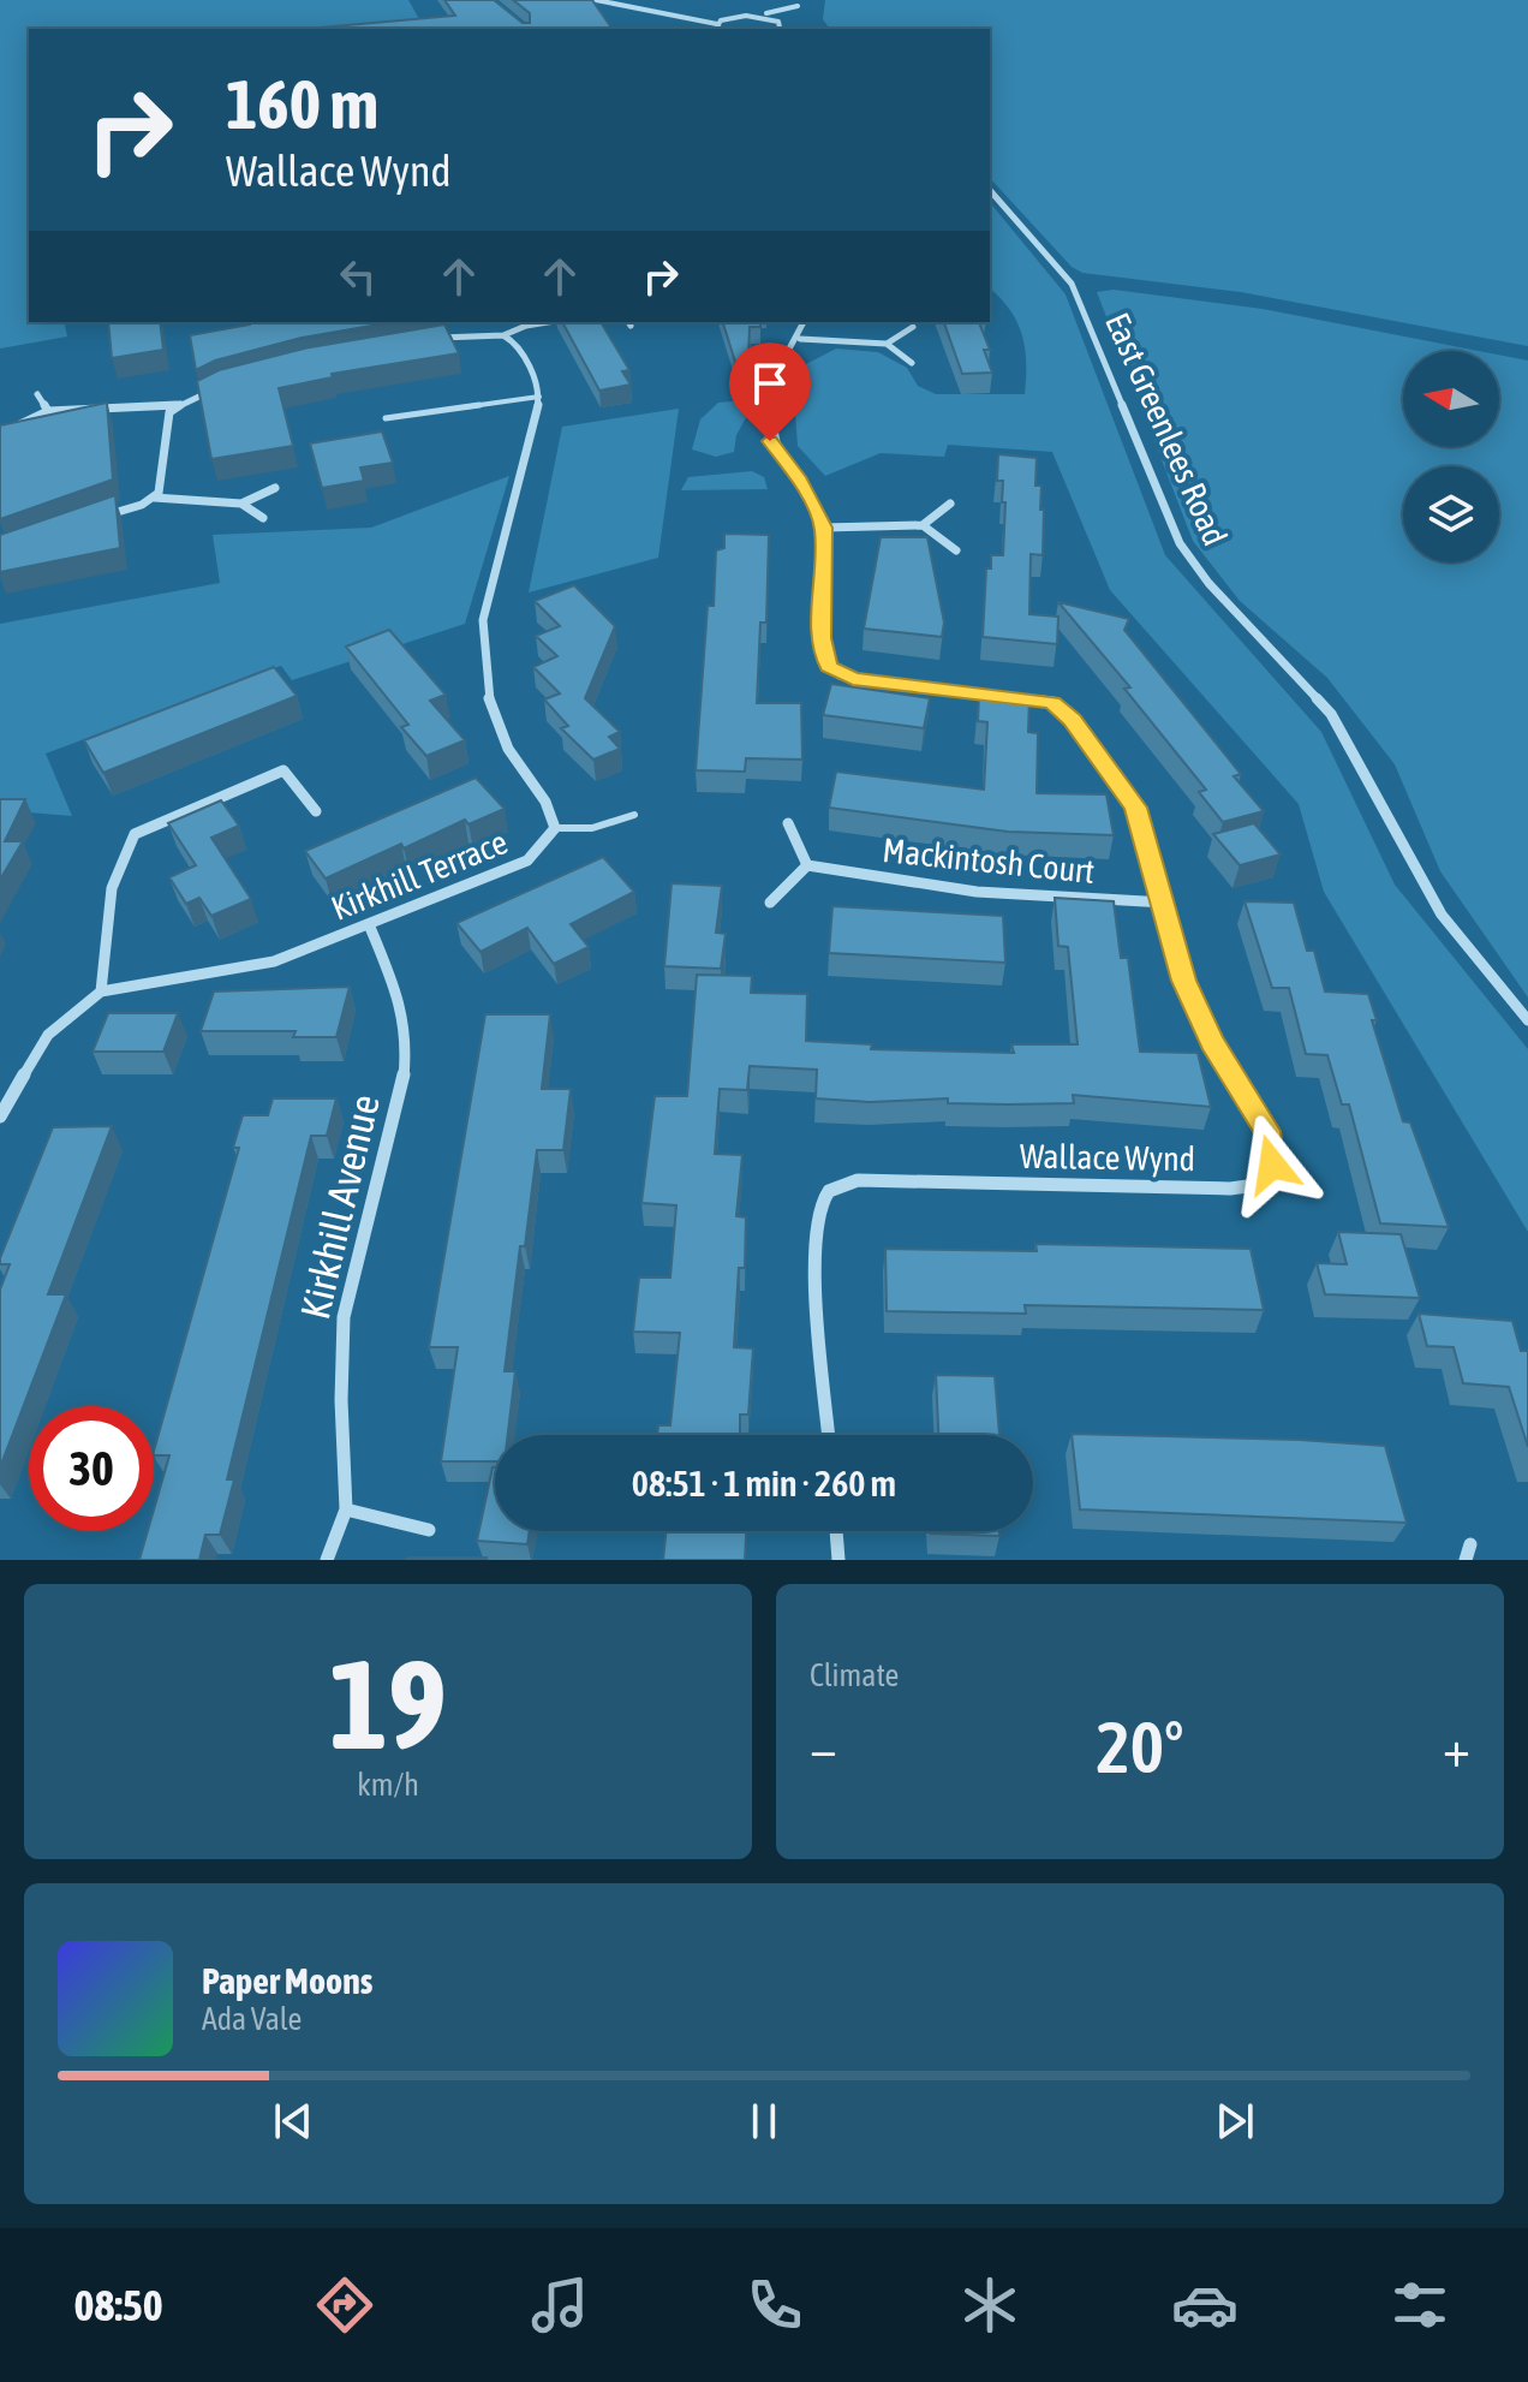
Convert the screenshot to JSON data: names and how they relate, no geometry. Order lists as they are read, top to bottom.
{
  "streets": {
    "street": [
      "East Greenlees Road",
      "Mackintosh Court",
      "Kirkhill Terrace",
      "Wallace Wynd",
      "Kirkhill Avenue"
    ]
  },
  "crossings": [
    ["Mackintosh Court", "Wallace Wynd"],
    ["Kirkhill Terrace", "Kirkhill Avenue"]
  ],
  "north": "left",
  "page": {
    "turn": ["160 m", "Wallace Wynd"],
    "limit": "30",
    "trip": "08:51 · 1 min · 260 m",
    "tile": [
      ["19", "km/h"],
      "Climate"
    ],
    "heat": ["−", "20°", "+"],
    "song": ["Paper Moons", "Ada Vale"],
    "tabs": "08:50"
  }
}
